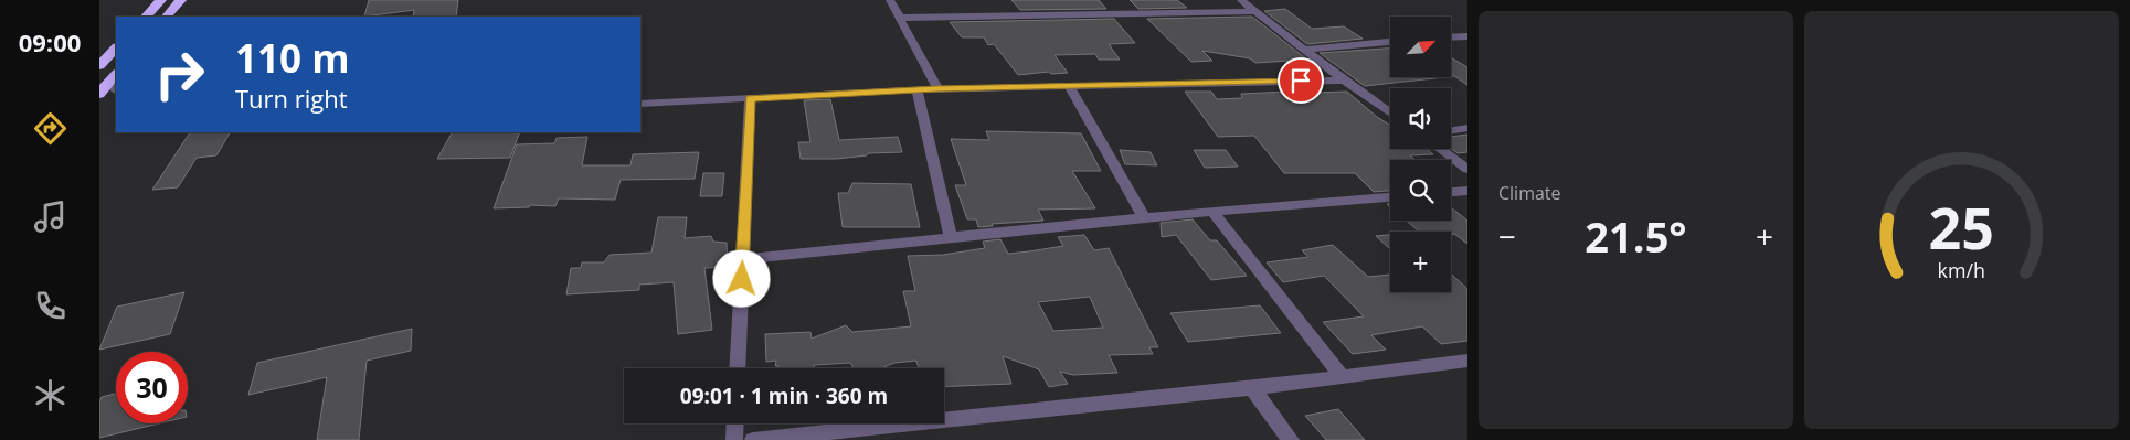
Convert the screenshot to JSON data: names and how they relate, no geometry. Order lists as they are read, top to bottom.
{
  "north": "top right",
  "page": {
    "tabs": "09:00",
    "tile": "Climate",
    "map_buttons": "+",
    "turn": ["110 m", "Turn right"],
    "heat": ["−", "21.5°", "+"],
    "limit": "30",
    "trip": "09:01 · 1 min · 360 m",
    "gauge": ["25", "km/h"]
  }
}
